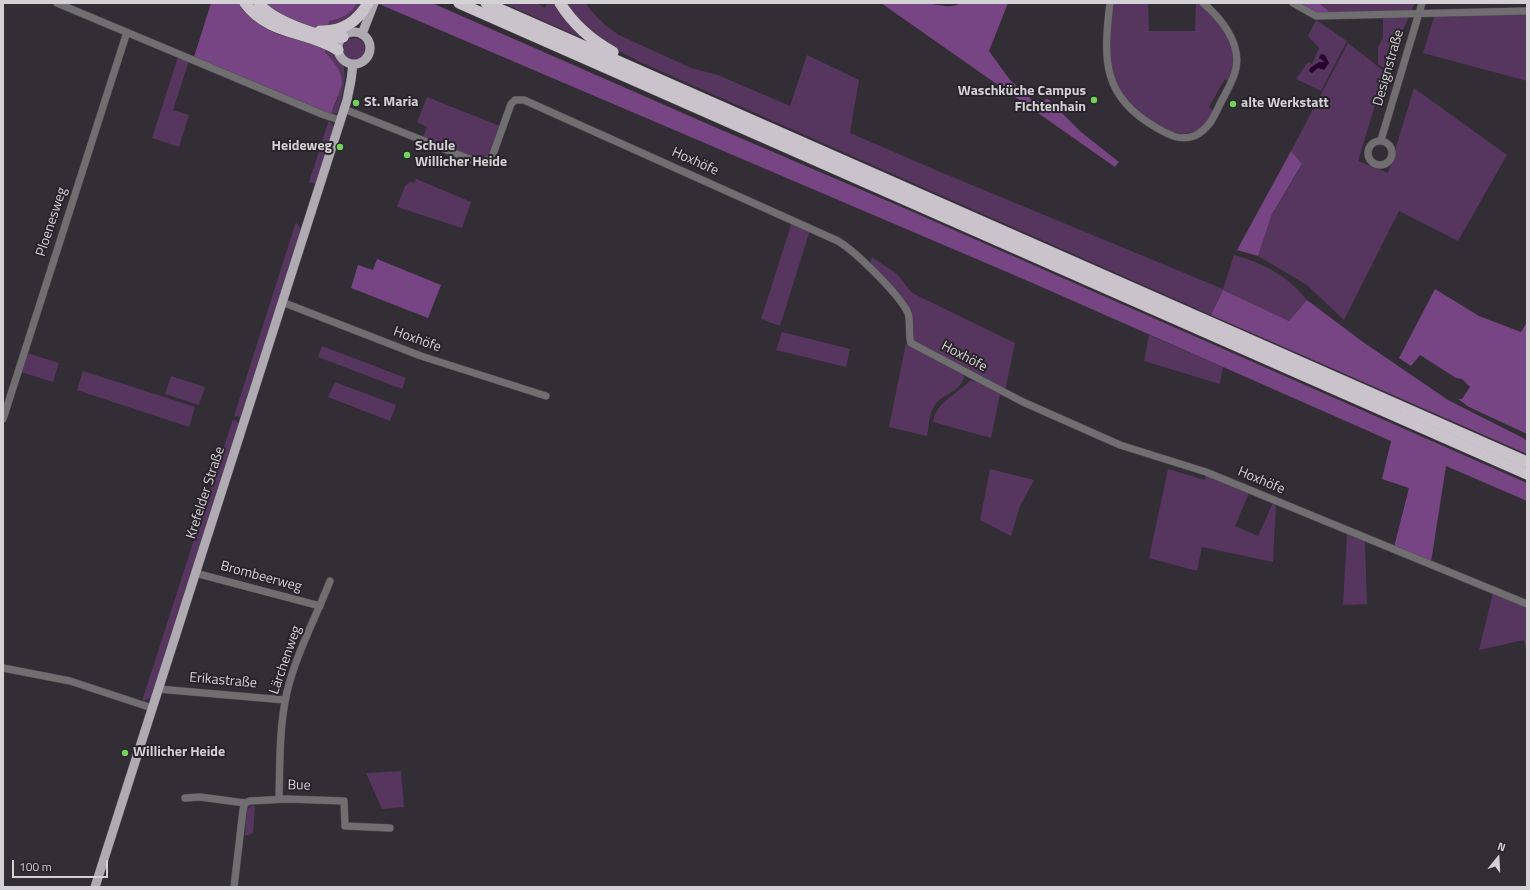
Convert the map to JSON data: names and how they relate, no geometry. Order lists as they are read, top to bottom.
{
  "streets": {
    "main road": ["Krefelder Straße"],
    "street": [
      "Designstraße",
      "Hoxhöfe",
      "Ploenesweg",
      "Brombeerweg",
      "Lärchenweg",
      "Erikastraße",
      "Bue"
    ]
  },
  "crossings": [
    ["Hoxhöfe", "Krefelder Straße"],
    ["Krefelder Straße", "Brombeerweg"],
    ["Krefelder Straße", "Erikastraße"],
    ["Brombeerweg", "Lärchenweg"],
    ["Lärchenweg", "Erikastraße"],
    ["Lärchenweg", "Bue"]
  ],
  "places": [
    "Waschküche Campus FIchtenhain",
    "St. Maria",
    "alte Werkstatt",
    "Heideweg",
    "Schule Willicher Heide",
    "Willicher Heide"
  ],
  "scale_bar": "100 m",
  "north": "top"
}
